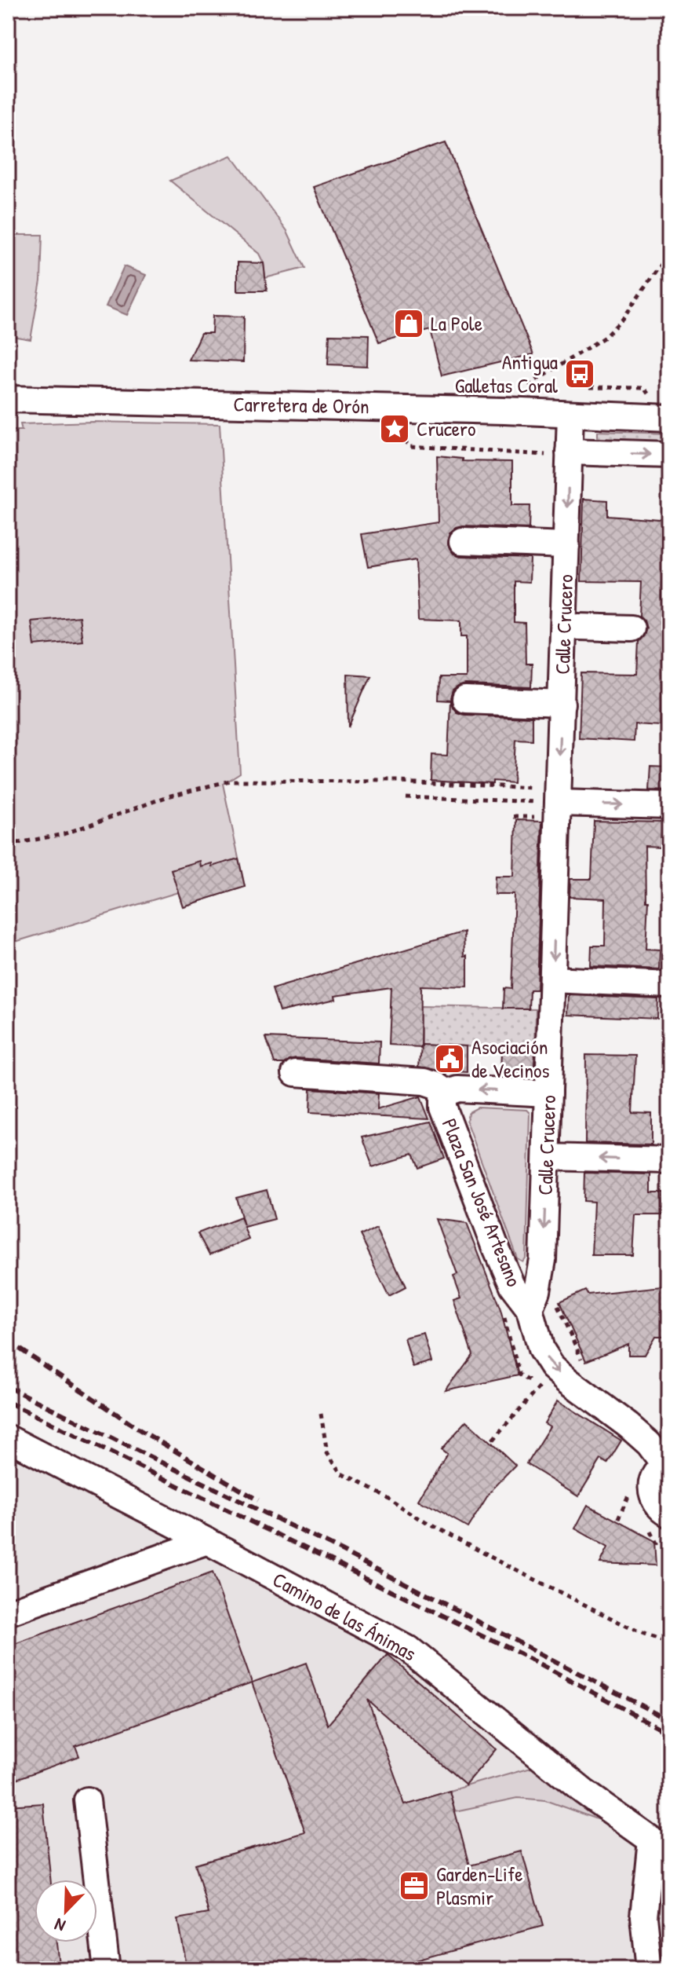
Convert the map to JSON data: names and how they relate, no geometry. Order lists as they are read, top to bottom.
{
  "streets": {
    "street": [
      "Carretera de Orón",
      "Calle Crucero",
      "Plaza San José Artesano",
      "Camino de las Ánimas"
    ]
  },
  "crossings": [
    ["Carretera de Orón", "Calle Crucero"],
    ["Calle Crucero", "Plaza San José Artesano"]
  ],
  "one_way": ["Calle Crucero"],
  "places": {
    "shop": ["La Pole"],
    "bus stop": ["Antigua Galletas Coral"],
    "place": ["Crucero"],
    "public building": ["Asociación de Vecinos"],
    "office": ["Garden-Life Plasmir"]
  },
  "north": "bottom left"
}
